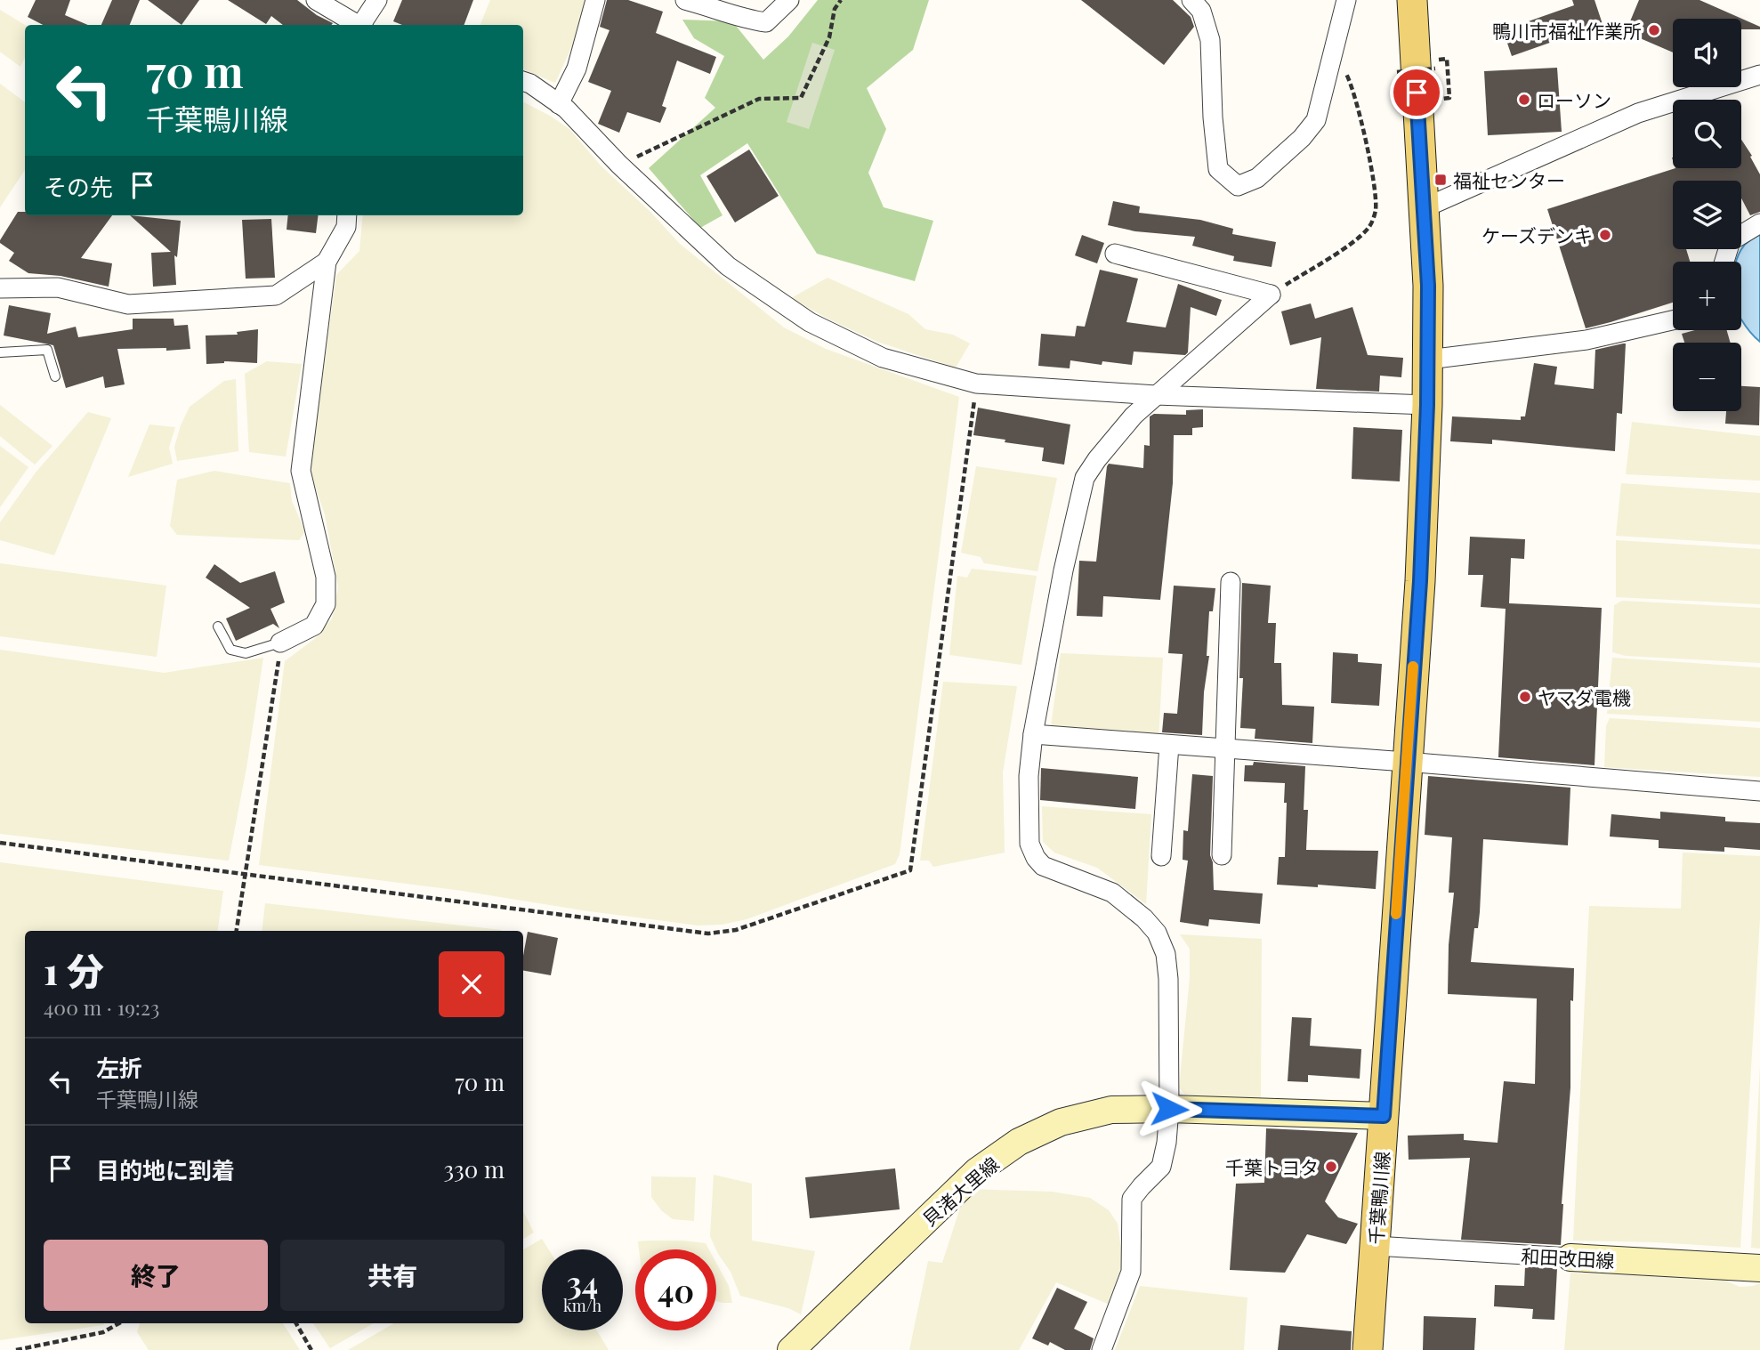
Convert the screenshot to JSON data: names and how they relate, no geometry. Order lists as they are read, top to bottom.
{
  "streets": {
    "main road": ["千葉鴨川線"],
    "street": ["貝渚大里線", "和田改田線"]
  },
  "crossings": [
    ["貝渚大里線", "千葉鴨川線"],
    ["千葉鴨川線", "和田改田線"]
  ],
  "places": {
    "other": [
      "鴨川市福祉作業所",
      "ローソン",
      "ケーズデンキ",
      "ヤマダ電機",
      "千葉トヨタ"
    ],
    "transit": ["福祉センター"]
  },
  "page": {
    "map_buttons": ["+", "−"],
    "turn": ["70 m", "千葉鴨川線"],
    "then": "その先",
    "heading": ["1 分", "400 m · 19:23"],
    "list": [
      {
        "name": "左折",
        "note": "千葉鴨川線",
        "value": "70 m"
      },
      {
        "name": "目的地に到着",
        "value": "330 m"
      }
    ],
    "buttons": ["終了", "共有"],
    "speed": "34 km/h",
    "limit": "40"
  }
}
